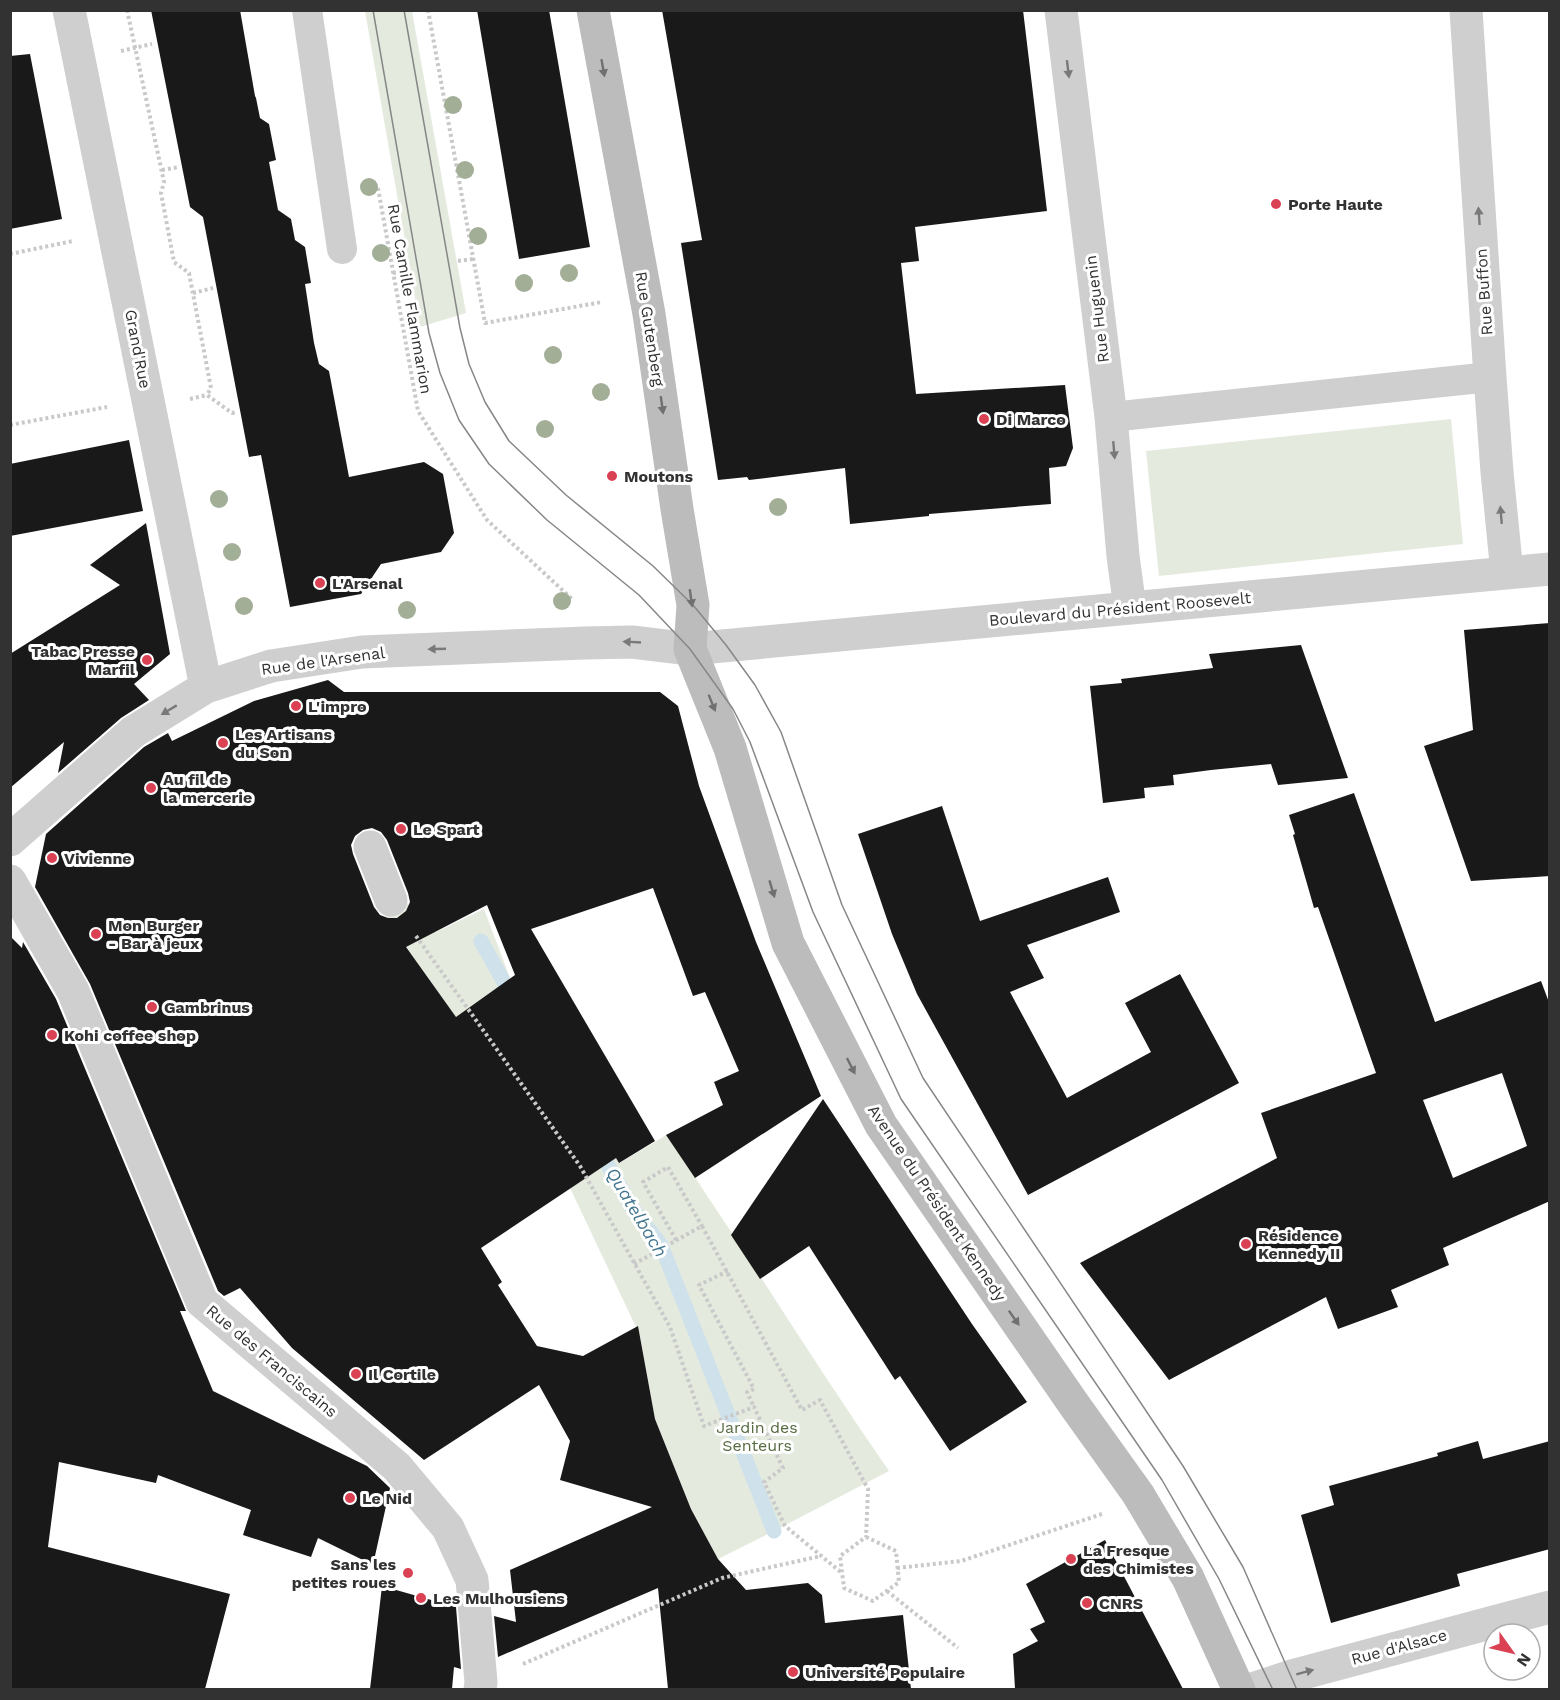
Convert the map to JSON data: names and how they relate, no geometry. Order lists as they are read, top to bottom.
{
  "streets": {
    "street": [
      "Rue Buffon",
      "Rue Huguenin",
      "Rue Gutenberg",
      "Grand'Rue",
      "Boulevard du Président Roosevelt",
      "Rue de l'Arsenal",
      "Avenue du Président Kennedy",
      "Rue des Franciscains",
      "Rue d'Alsace"
    ],
    "path": ["Rue Camille Flammarion"]
  },
  "crossings": [
    ["Rue Buffon", "Boulevard du Président Roosevelt"],
    ["Rue Camille Flammarion", "Rue de l'Arsenal"],
    ["Rue Huguenin", "Boulevard du Président Roosevelt"],
    ["Rue Gutenberg", "Boulevard du Président Roosevelt"],
    ["Rue Gutenberg", "Rue de l'Arsenal"],
    ["Rue Gutenberg", "Avenue du Président Kennedy"],
    ["Grand'Rue", "Rue de l'Arsenal"],
    ["Boulevard du Président Roosevelt", "Rue de l'Arsenal"],
    ["Boulevard du Président Roosevelt", "Avenue du Président Kennedy"],
    ["Rue de l'Arsenal", "Avenue du Président Kennedy"]
  ],
  "one_way": [
    "Rue Buffon",
    "Rue Huguenin",
    "Rue Gutenberg",
    "Rue de l'Arsenal",
    "Avenue du Président Kennedy",
    "Rue d'Alsace"
  ],
  "water": ["Quatelbach"],
  "parks": ["Jardin des Senteurs"],
  "places": [
    "Porte Haute",
    "Di Marco",
    "Moutons",
    "L'Arsenal",
    "Tabac Presse Marfil",
    "L'impro",
    "Les Artisans du Son",
    "Au fil de la mercerie",
    "Le Spart",
    "Vivienne",
    "Mon Burger - Bar à jeux",
    "Gambrinus",
    "Kohi coffee shop",
    "Résidence Kennedy II",
    "Il Cortile",
    "Le Nid",
    "La Fresque des Chimistes",
    "Sans les petites roues",
    "Les Mulhousiens",
    "CNRS",
    "Université Populaire"
  ],
  "north": "bottom right"
}
